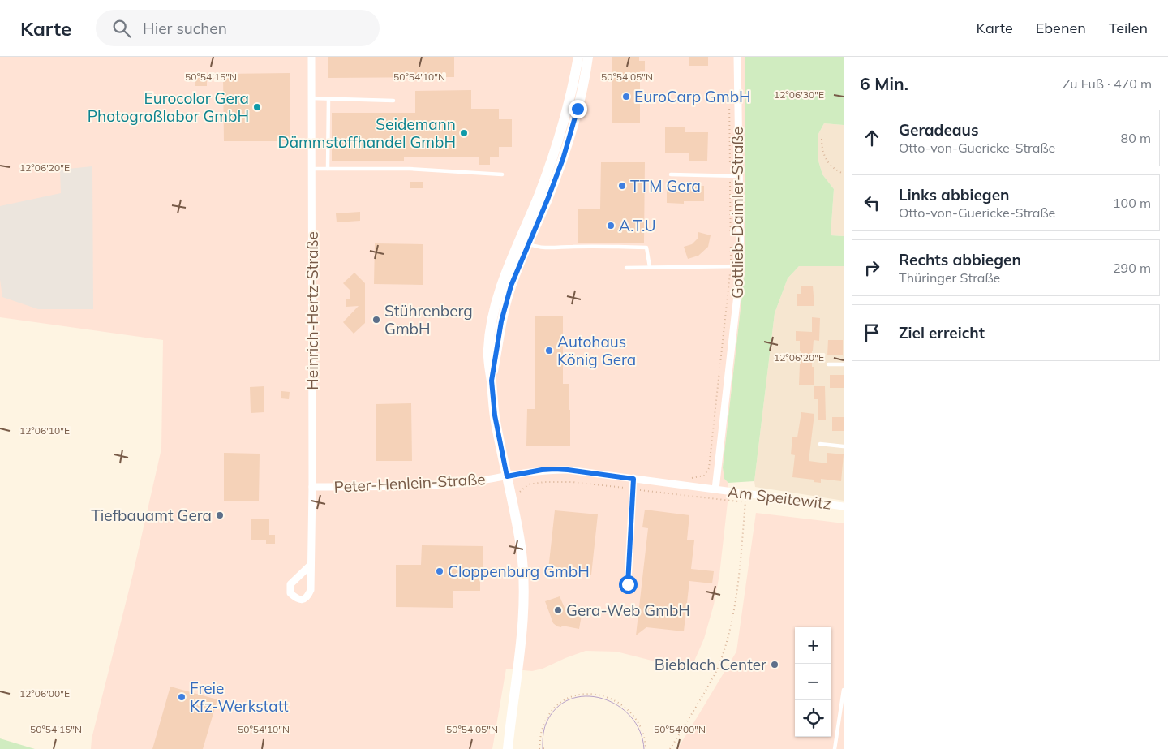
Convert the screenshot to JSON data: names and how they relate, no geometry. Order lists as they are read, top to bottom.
{
  "streets": {
    "street": [
      "Gottlieb-Daimler-Straße",
      "Heinrich-Hertz-Straße",
      "Peter-Henlein-Straße",
      "Am Speitewitz"
    ]
  },
  "crossings": [
    ["Gottlieb-Daimler-Straße", "Am Speitewitz"],
    ["Heinrich-Hertz-Straße", "Peter-Henlein-Straße"],
    ["Peter-Henlein-Straße", "Am Speitewitz"]
  ],
  "places": [
    "EuroCarp GmbH",
    "Eurocolor Gera Photogroßlabor GmbH",
    "Seidemann Dämmstoffhandel GmbH",
    "TTM Gera",
    "A.T.U",
    "Stührenberg GmbH",
    "Autohaus König Gera",
    "Tiefbauamt Gera",
    "Cloppenburg GmbH",
    "Gera-Web GmbH",
    "Bieblach Center",
    "Freie Kfz-Werkstatt"
  ],
  "page": {
    "header": "Karte",
    "search": "Hier suchen",
    "nav": ["Karte", "Ebenen", "Teilen"],
    "heading": ["6 Min.", "Zu Fuß · 470 m"],
    "list": [
      ["Geradeaus", "Otto-von-Guericke-Straße", "80 m"],
      ["Links abbiegen", "Otto-von-Guericke-Straße", "100 m"],
      ["Rechts abbiegen", "Thüringer Straße", "290 m"],
      "Ziel erreicht"
    ],
    "map_buttons": ["+", "−"]
  },
  "coordinates": [
    "50°54'15\"N",
    "50°54'10\"N",
    "50°54'05\"N",
    "12°06'30\"E",
    "12°06'20\"E",
    "12°06'10\"E",
    "12°06'00\"E",
    "50°54'00\"N"
  ]
}
